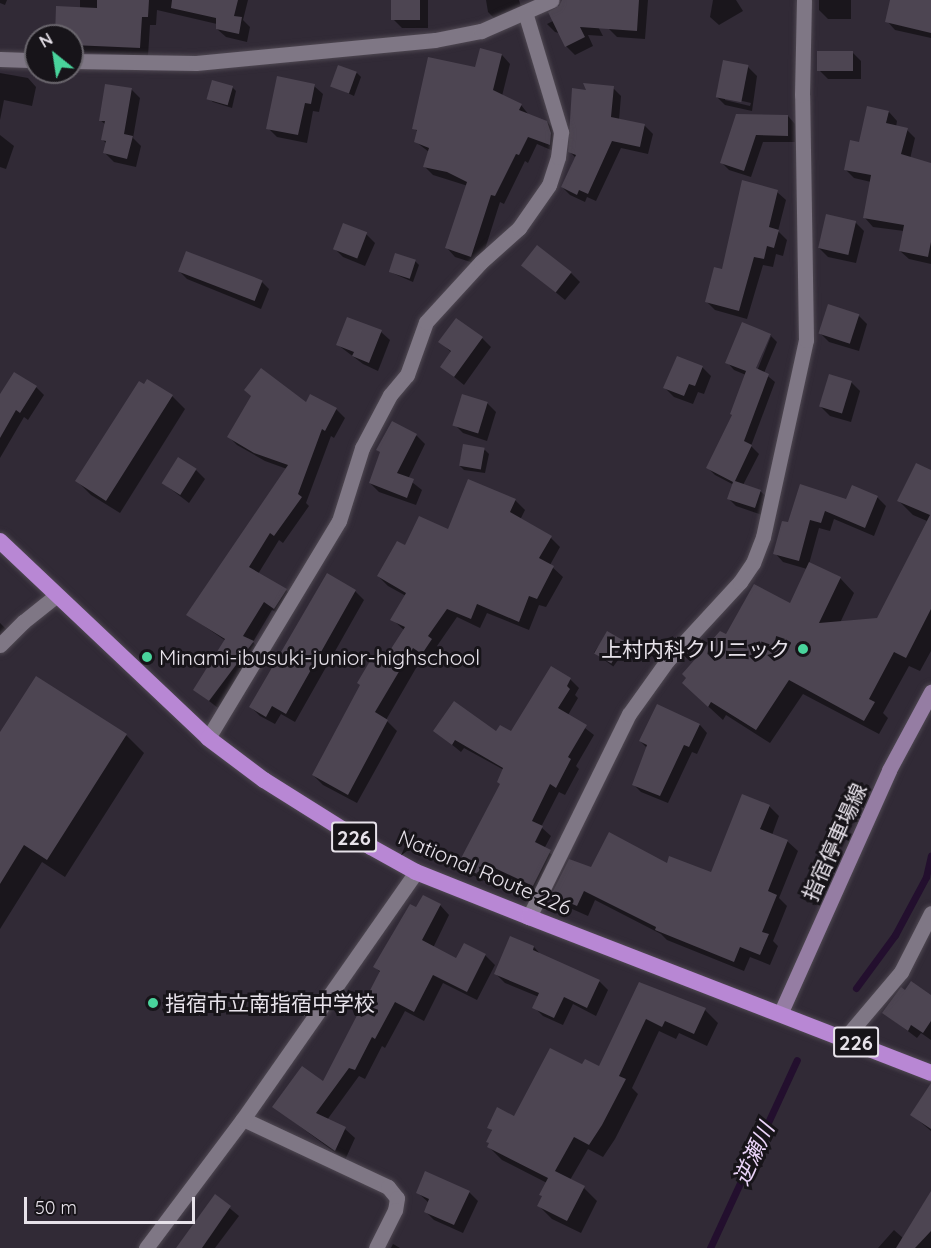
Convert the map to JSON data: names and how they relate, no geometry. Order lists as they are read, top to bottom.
{
  "streets": {
    "highway": ["226", "National Route 226"],
    "main road": ["指宿停車場線"]
  },
  "crossings": [
    ["指宿停車場線", "National Route 226"]
  ],
  "water": ["逆瀬川"],
  "places": ["上村内科クリニック", "Minami-ibusuki-junior-highschool", "指宿市立南指宿中学校"],
  "scale_bar": "50 m",
  "north": "top left"
}
